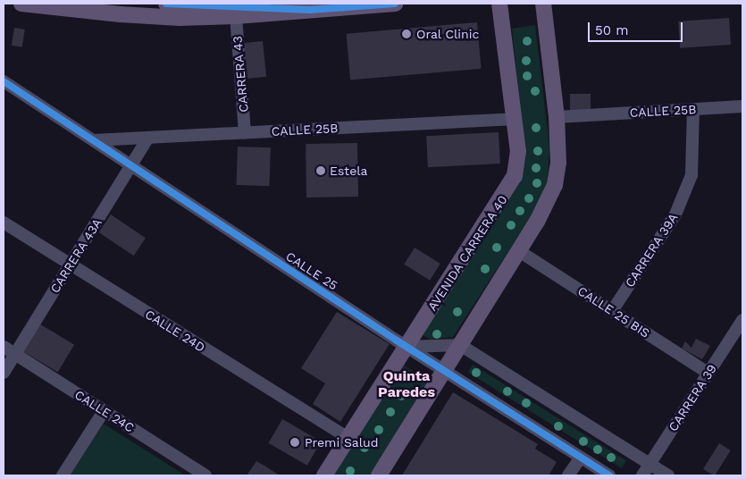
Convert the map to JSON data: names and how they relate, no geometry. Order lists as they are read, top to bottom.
{
  "streets": {
    "main road": ["AVENIDA CARRERA 40"],
    "street": [
      "CARRERA 43",
      "CALLE 25B",
      "CARRERA 39A",
      "CARRERA 43A",
      "CALLE 25",
      "CALLE 25 BIS",
      "CALLE 24D",
      "CARRERA 39",
      "CALLE 24C"
    ]
  },
  "crossings": [
    ["CARRERA 43", "CALLE 25B"],
    ["CALLE 25B", "CARRERA 39A"],
    ["CALLE 25B", "AVENIDA CARRERA 40"],
    ["CALLE 25B", "CARRERA 43A"],
    ["CALLE 25B", "CALLE 25"],
    ["CARRERA 39A", "CALLE 25 BIS"],
    ["AVENIDA CARRERA 40", "CALLE 25"],
    ["AVENIDA CARRERA 40", "CALLE 24D"],
    ["CARRERA 43A", "CALLE 25"],
    ["CARRERA 43A", "CALLE 24D"],
    ["CARRERA 43A", "CALLE 24C"],
    ["CALLE 25 BIS", "CARRERA 39"]
  ],
  "districts": ["Quinta Paredes"],
  "places": ["Oral Clinic", "Estela", "Premi Salud"],
  "scale_bar": "50 m"
}
